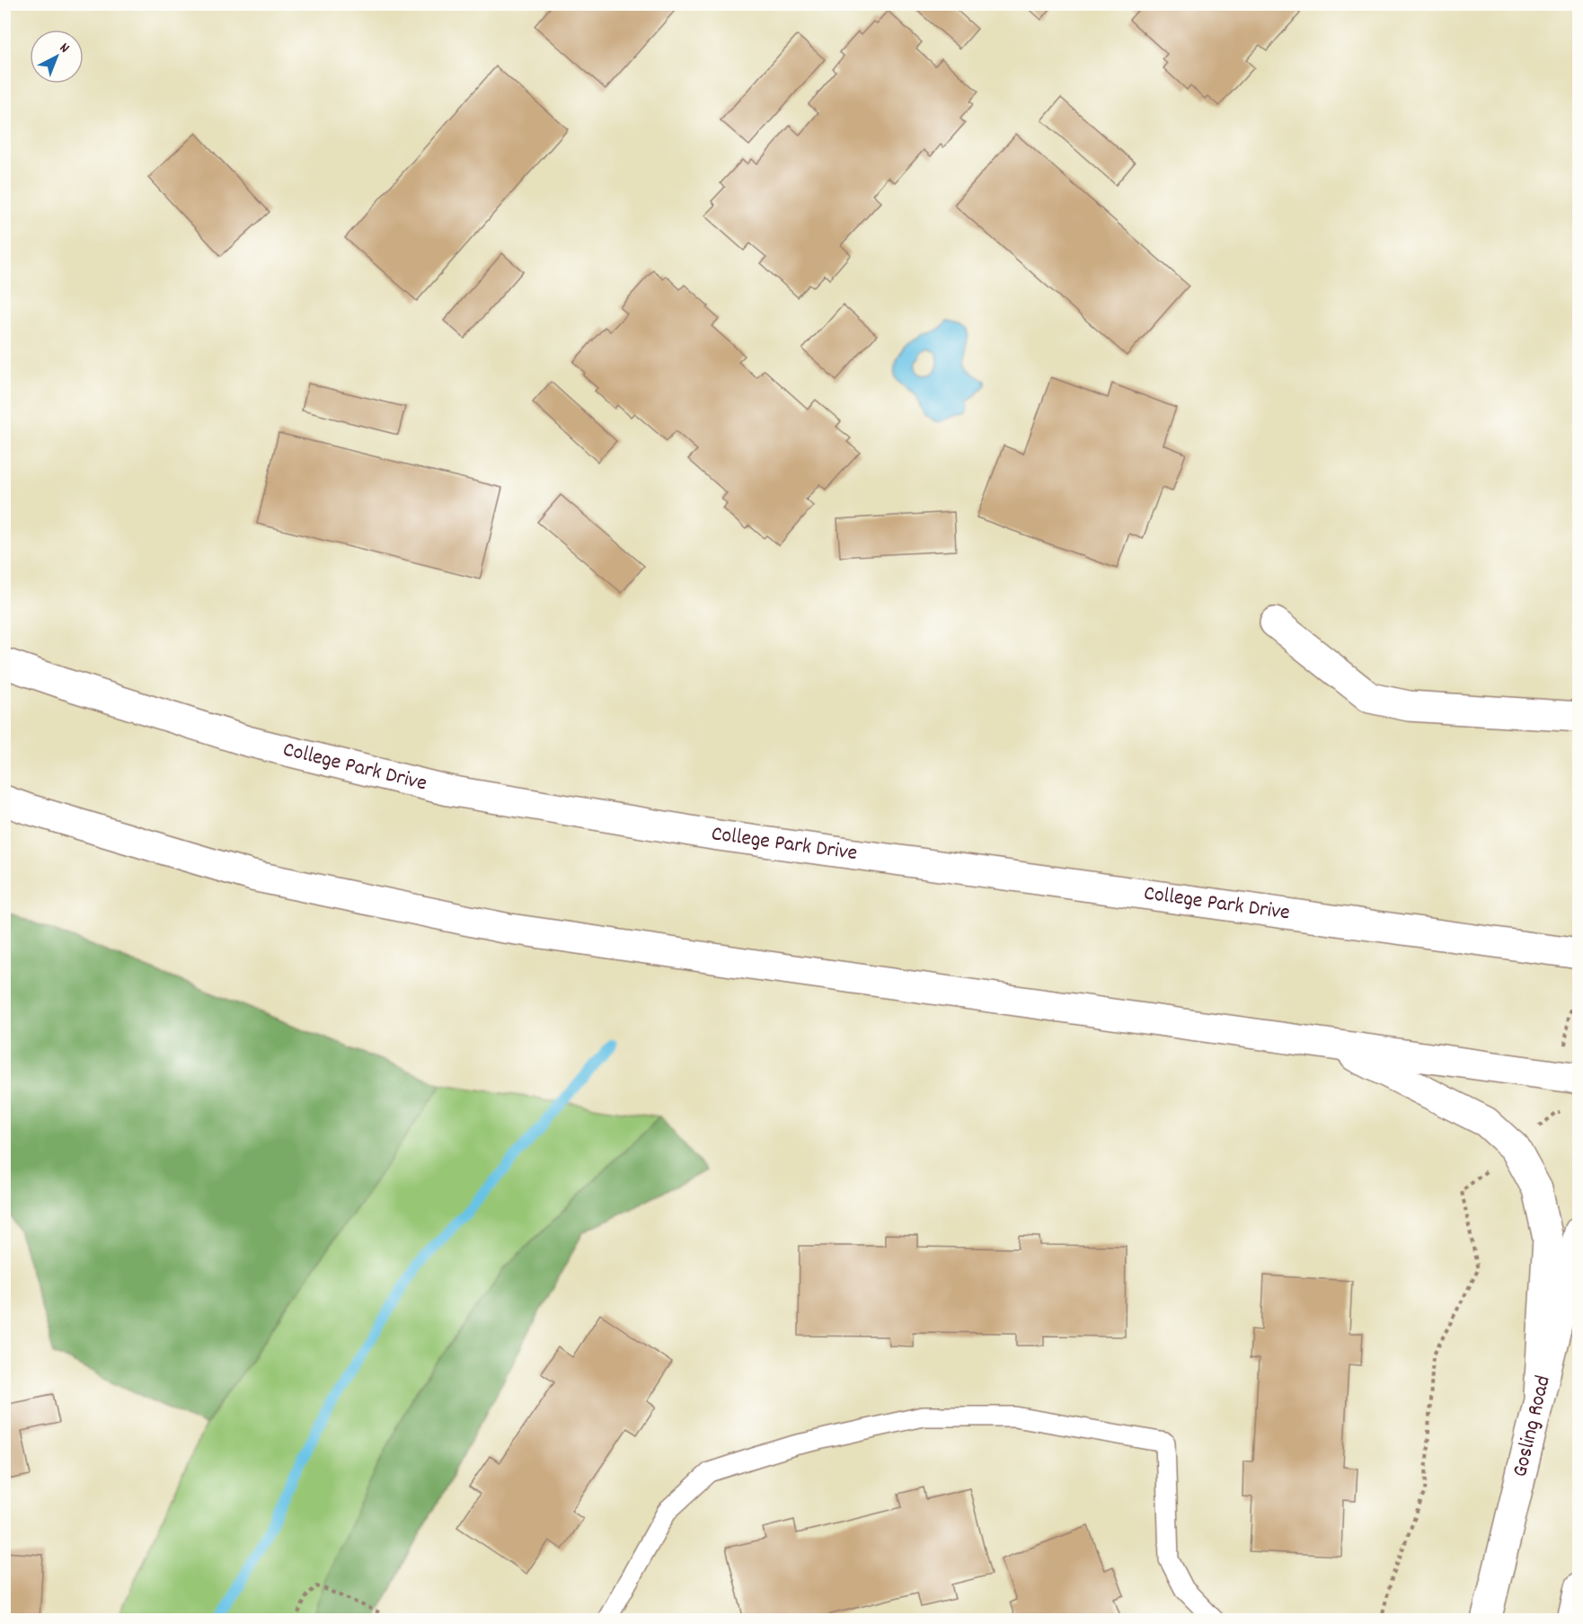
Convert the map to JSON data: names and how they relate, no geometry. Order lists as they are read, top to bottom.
{
  "streets": {
    "main road": ["College Park Drive", "Gosling Road"]
  },
  "north": "top right"
}
